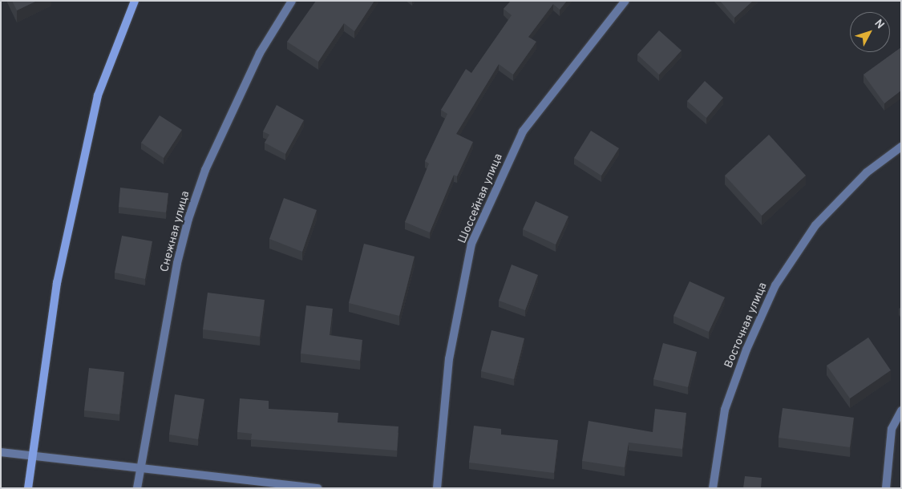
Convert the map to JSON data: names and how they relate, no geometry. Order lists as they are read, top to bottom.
{
  "streets": {
    "street": ["Шоссейная улица", "Снежная улица", "Восточная улица"]
  },
  "north": "top right"
}
